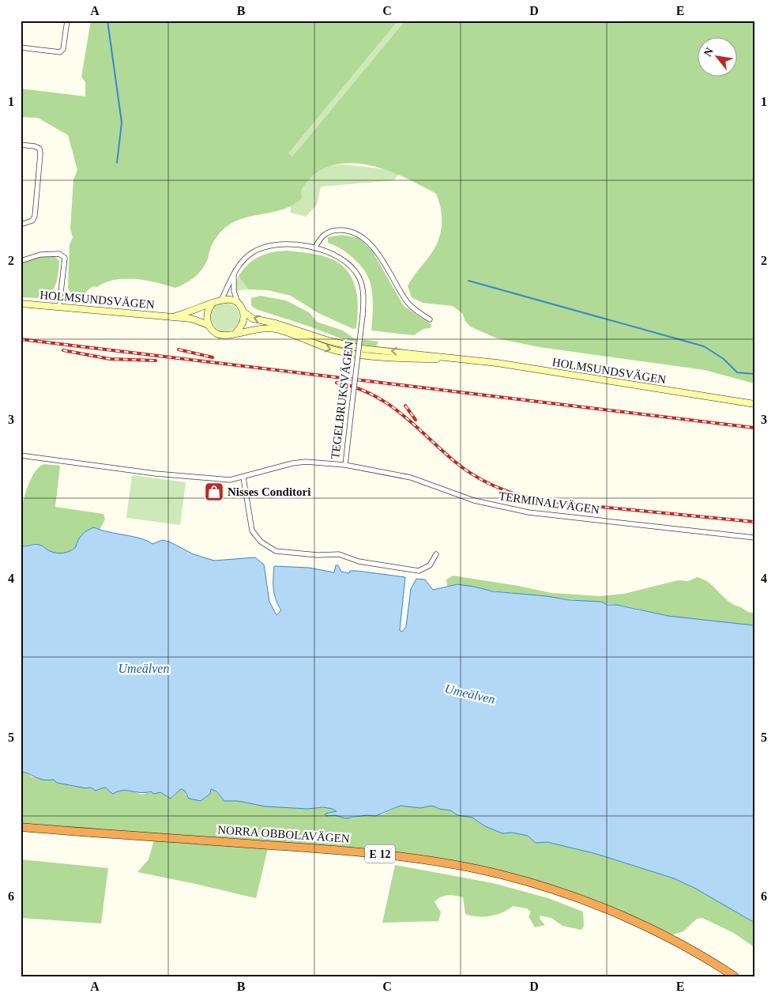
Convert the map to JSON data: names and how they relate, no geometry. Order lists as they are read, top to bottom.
{
  "streets": {
    "highway": ["NORRA OBBOLAVÄGEN", "E 12"],
    "main road": ["HOLMSUNDSVÄGEN"],
    "street": ["TEGELBRUKSVÄGEN", "TERMINALVÄGEN"]
  },
  "crossings": [
    ["HOLMSUNDSVÄGEN", "TEGELBRUKSVÄGEN"],
    ["TEGELBRUKSVÄGEN", "TERMINALVÄGEN"]
  ],
  "water": ["Umeälven"],
  "places": {
    "shop": ["Nisses Conditori"]
  },
  "north": "top left",
  "grid": {
    "columns": [
      "A",
      "B",
      "C",
      "D",
      "E"
    ],
    "rows": [
      "1",
      "2",
      "3",
      "4",
      "5",
      "6"
    ]
  }
}
